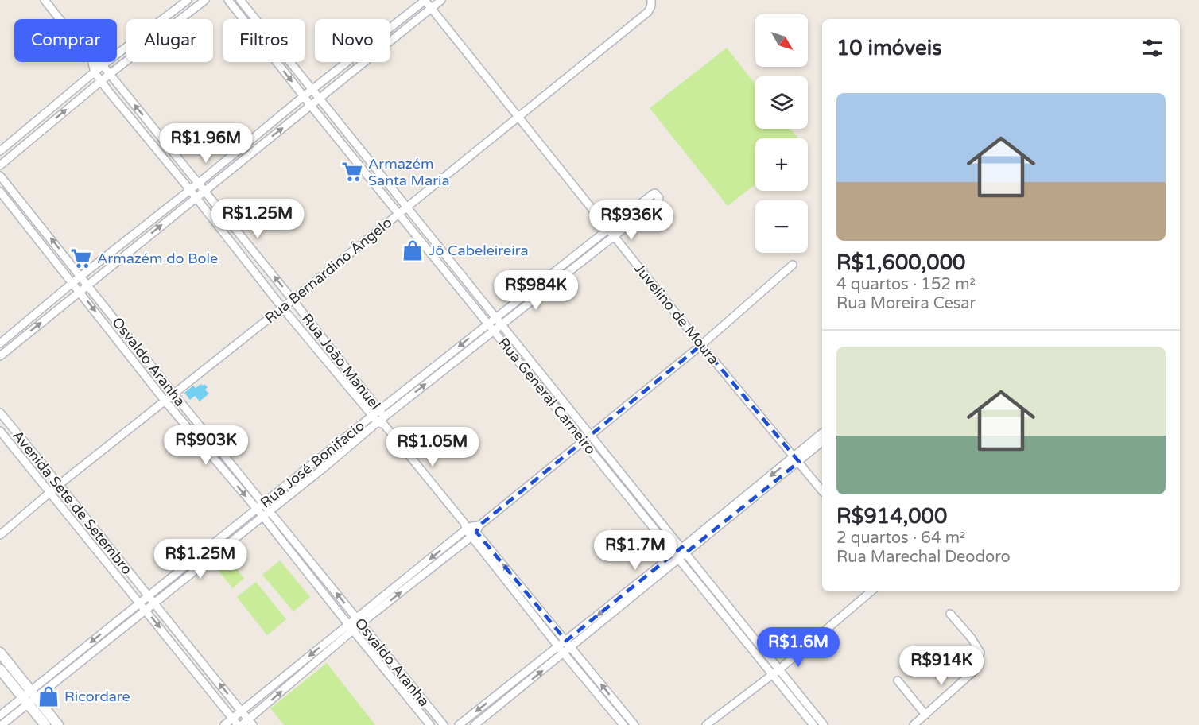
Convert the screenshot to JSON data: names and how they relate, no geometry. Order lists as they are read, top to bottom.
{
  "streets": {
    "street": [
      "Rua Bernardino Ângelo",
      "Juvelino de Moura",
      "Osvaldo Aranha",
      "Rua João Manuel",
      "Rua General Carneiro",
      "Rua José Bonifacio",
      "Avenida Sete de Setembro"
    ]
  },
  "crossings": [
    ["Rua Bernardino Ângelo", "Juvelino de Moura"],
    ["Rua Bernardino Ângelo", "Osvaldo Aranha"],
    ["Rua Bernardino Ângelo", "Rua João Manuel"],
    ["Rua Bernardino Ângelo", "Rua General Carneiro"],
    ["Rua Bernardino Ângelo", "Avenida Sete de Setembro"],
    ["Juvelino de Moura", "Rua José Bonifacio"],
    ["Osvaldo Aranha", "Rua José Bonifacio"],
    ["Rua João Manuel", "Rua José Bonifacio"],
    ["Rua General Carneiro", "Rua José Bonifacio"],
    ["Rua José Bonifacio", "Avenida Sete de Setembro"]
  ],
  "places": {
    "supermarket": ["Armazém Santa Maria", "Armazém do Bole"],
    "shop": ["Jô Cabeleireira", "Ricordare"]
  },
  "north": "bottom right",
  "page": {
    "map_buttons": ["+", "−"],
    "chip": [
      "Comprar",
      "Alugar",
      "Filtros",
      "Novo"
    ],
    "heading": "10 imóveis",
    "list": [
      {
        "name": "R$1,600,000",
        "note": "4 quartos · 152 m² · Rua Moreira Cesar"
      },
      {
        "name": "R$914,000",
        "note": "2 quartos · 64 m² · Rua Marechal Deodoro"
      }
    ],
    "price": [
      "R$1.96M",
      "R$1.25M",
      "R$936K",
      "R$984K",
      "R$903K",
      "R$1.05M",
      "R$1.7M",
      "R$1.25M",
      "R$1.6M",
      "R$914K"
    ]
  }
}
